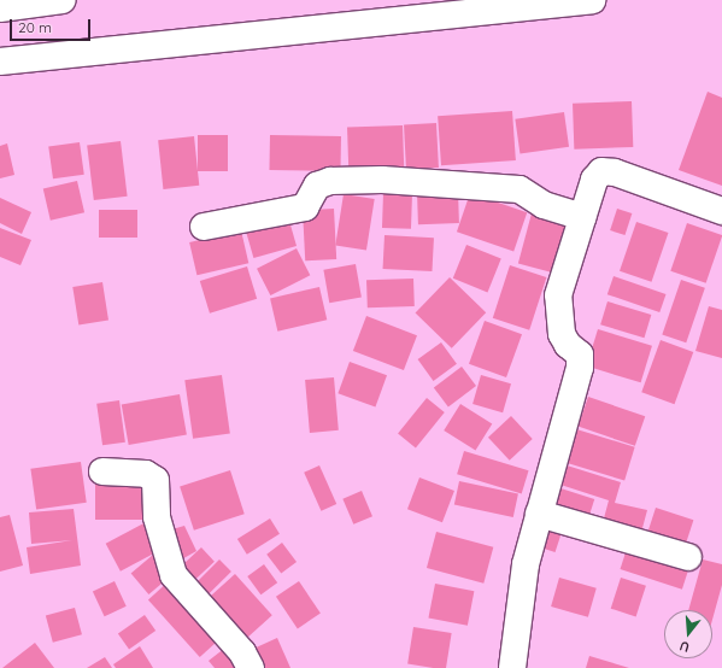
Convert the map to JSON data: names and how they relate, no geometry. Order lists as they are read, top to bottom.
{
  "scale_bar": "20 m",
  "north": "bottom"
}
